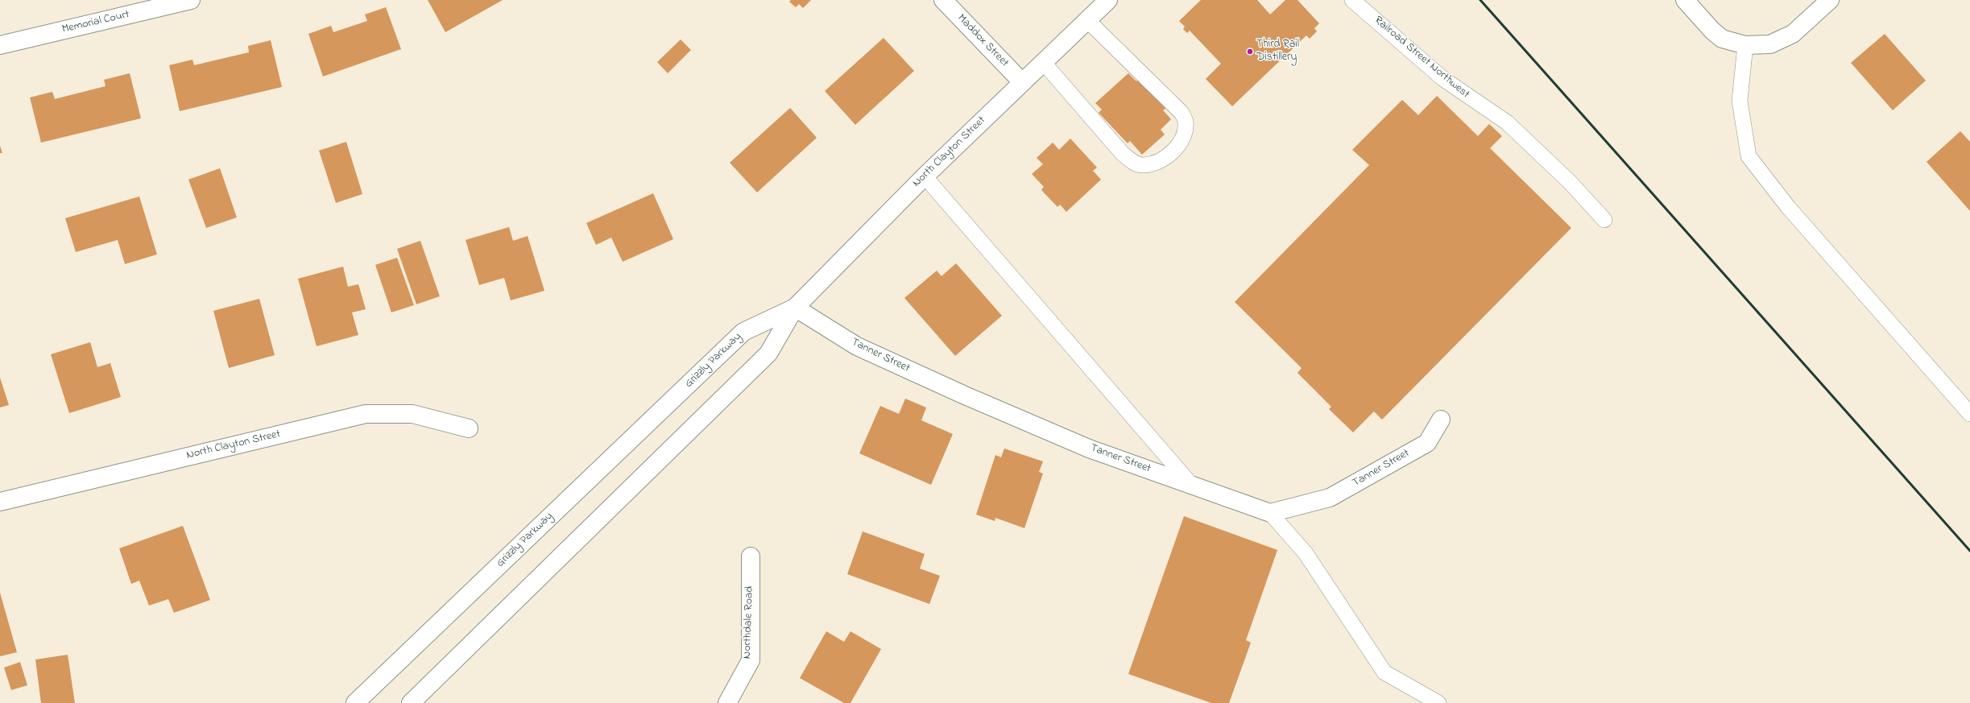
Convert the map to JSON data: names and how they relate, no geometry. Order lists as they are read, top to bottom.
{
  "streets": {
    "street": [
      "Memorial Court",
      "Maddox Street",
      "North Clayton Street",
      "Tanner Street",
      "Grizzly Parkway",
      "Northdale Road"
    ],
    "lane": ["Railroad Street Northwest"]
  },
  "crossings": [
    ["Maddox Street", "North Clayton Street"],
    ["North Clayton Street", "Tanner Street"],
    ["North Clayton Street", "Grizzly Parkway"],
    ["Tanner Street", "Grizzly Parkway"]
  ],
  "places": ["Third Rail Distillery"]
}
